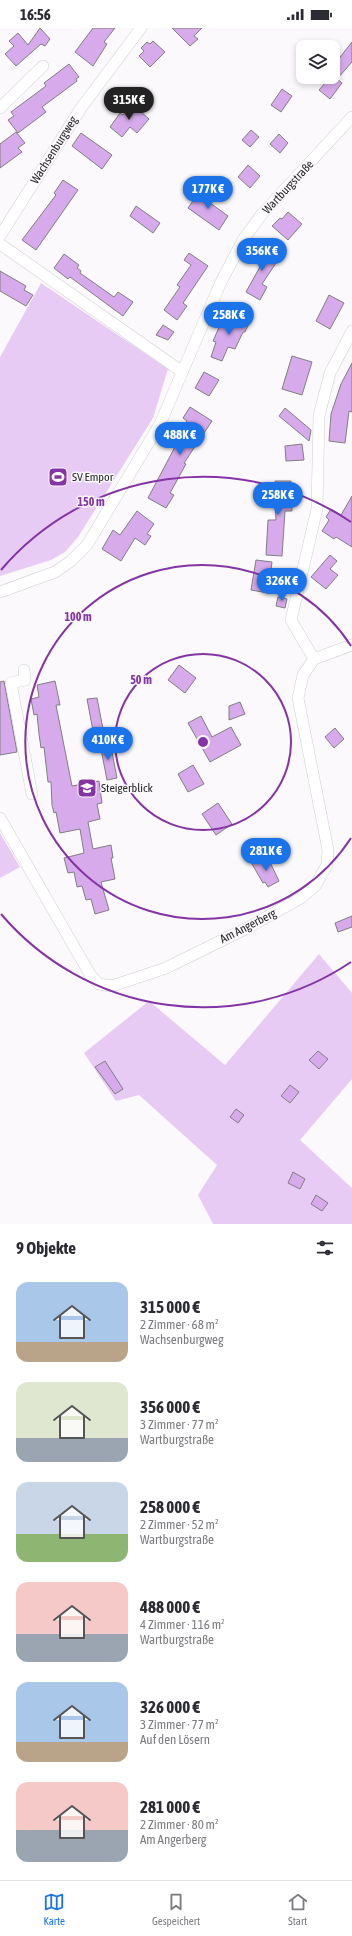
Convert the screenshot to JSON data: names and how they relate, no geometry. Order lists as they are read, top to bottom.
{
  "streets": {
    "street": ["Wachsenburgweg", "Wartburgstraße", "Am Angerberg"]
  },
  "places": {
    "sports": ["SV Empor"],
    "school or university": ["Steigerblick"]
  },
  "page": {
    "status": "16:56",
    "price": [
      "315K €",
      "177K €",
      "356K €",
      "258K €",
      "488K €",
      "258K €",
      "326K €",
      "410K €",
      "281K €"
    ],
    "heading": "9 Objekte",
    "list": [
      {
        "name": "315 000 €",
        "note": "2 Zimmer · 68 m² · Wachsenburgweg"
      },
      {
        "name": "356 000 €",
        "note": "3 Zimmer · 77 m² · Wartburgstraße"
      },
      {
        "name": "258 000 €",
        "note": "2 Zimmer · 52 m² · Wartburgstraße"
      },
      {
        "name": "488 000 €",
        "note": "4 Zimmer · 116 m² · Wartburgstraße"
      },
      {
        "name": "326 000 €",
        "note": "3 Zimmer · 77 m² · Auf den Lösern"
      },
      {
        "name": "281 000 €",
        "note": "2 Zimmer · 80 m² · Am Angerberg"
      }
    ],
    "tabs": ["Karte", "Gespeichert", "Start"]
  },
  "rings": ["150 m", "100 m", "50 m"]
}
